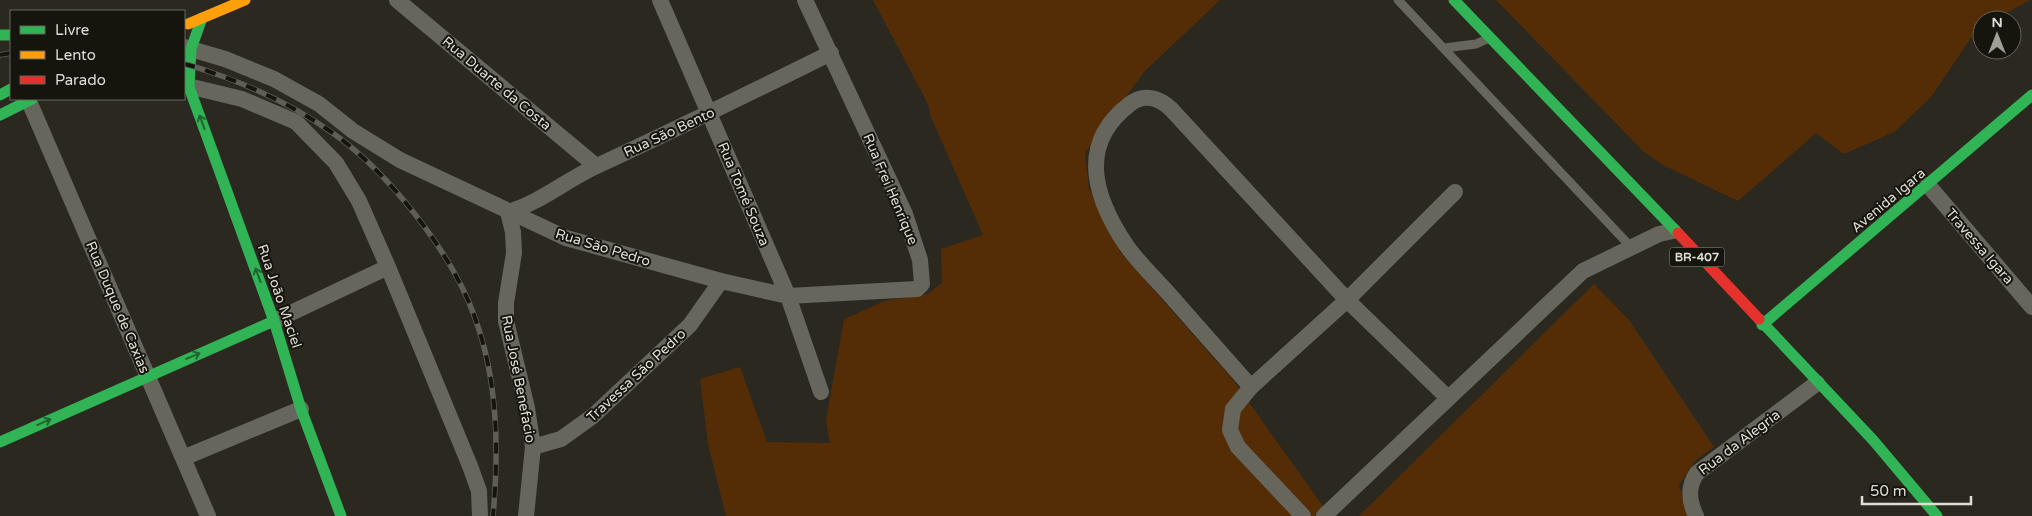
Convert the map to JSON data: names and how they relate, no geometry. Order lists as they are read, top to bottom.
{
  "streets": {
    "main road": ["Avenida Igara", "BR-407", "Rua João Maciel"],
    "street": [
      "Rua Duarte da Costa",
      "Rua São Bento",
      "Rua Frei Henrique",
      "Rua Tomé Souza",
      "Travessa Igara",
      "Rua São Pedro",
      "Rua Duque de Caxias",
      "Travessa São Pedro",
      "Rua José Benefacio",
      "Rua da Alegria"
    ]
  },
  "crossings": [
    ["Rua Duarte da Costa", "Rua São Bento"],
    ["Rua São Bento", "Rua Frei Henrique"],
    ["Rua São Bento", "Rua Tomé Souza"],
    ["Rua São Bento", "Rua São Pedro"],
    ["Rua São Bento", "Rua José Benefacio"],
    ["Rua Frei Henrique", "Rua Tomé Souza"],
    ["Rua Frei Henrique", "Rua São Pedro"],
    ["Rua Tomé Souza", "Rua São Pedro"],
    ["Avenida Igara", "Travessa Igara"],
    ["Avenida Igara", "BR-407"],
    ["Rua São Pedro", "Travessa São Pedro"],
    ["Rua São Pedro", "Rua José Benefacio"],
    ["BR-407", "Rua da Alegria"],
    ["Travessa São Pedro", "Rua José Benefacio"]
  ],
  "one_way": ["Rua João Maciel"],
  "legend": ["Livre", "Lento", "Parado"],
  "scale_bar": "50 m",
  "north": "top"
}
